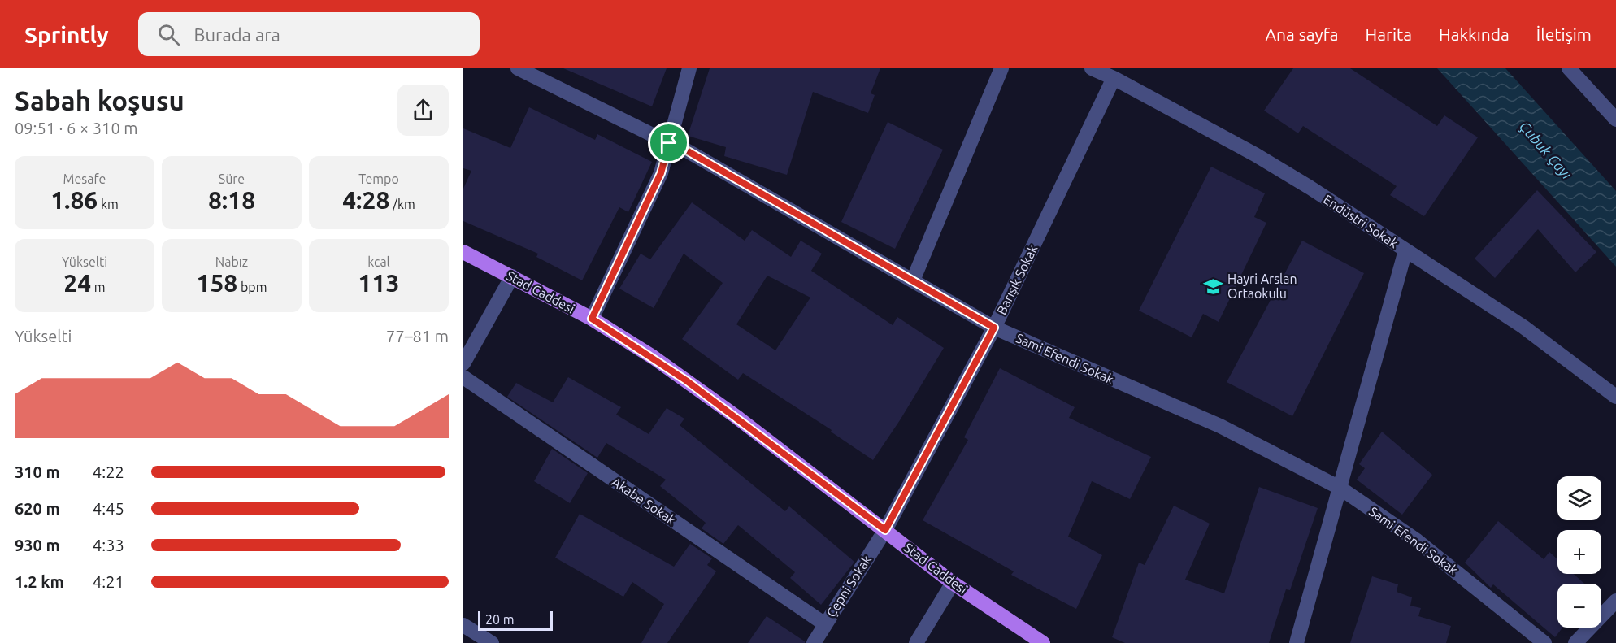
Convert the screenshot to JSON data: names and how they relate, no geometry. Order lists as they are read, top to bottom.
{
  "streets": {
    "main road": ["Stad Caddesi"],
    "street": [
      "Endüstri Sokak",
      "Barışık Sokak",
      "Sami Efendi Sokak",
      "Akabe Sokak",
      "Çepni Sokak"
    ]
  },
  "crossings": [
    ["Endüstri Sokak", "Barışık Sokak"],
    ["Barışık Sokak", "Stad Caddesi"],
    ["Barışık Sokak", "Sami Efendi Sokak"],
    ["Barışık Sokak", "Çepni Sokak"],
    ["Stad Caddesi", "Çepni Sokak"],
    ["Akabe Sokak", "Çepni Sokak"]
  ],
  "water": ["Çubuk Çayı"],
  "places": {
    "school or university": ["Hayri Arslan Ortaokulu"]
  },
  "scale_bar": "20 m",
  "page": {
    "header": "Sprintly",
    "search": "Burada ara",
    "nav": [
      "Ana sayfa",
      "Harita",
      "Hakkında",
      "İletişim"
    ],
    "heading": ["Sabah koşusu", "09:51 · 6 × 310 m"],
    "stats": [
      ["Mesafe", "1.86 km"],
      ["Süre", "8:18"],
      ["Tempo", "4:28 /km"],
      ["Yükselti", "24 m"],
      ["Nabız", "158 bpm"],
      ["kcal", "113"]
    ],
    "chart": ["Yükselti", "77–81 m"],
    "list": [
      {
        "name": "310 m",
        "note": "4:22"
      },
      {
        "name": "620 m",
        "note": "4:45"
      },
      {
        "name": "930 m",
        "note": "4:33"
      },
      {
        "name": "1.2 km",
        "note": "4:21"
      }
    ],
    "map_buttons": ["+", "−"],
    "scale": "20 m"
  }
}
